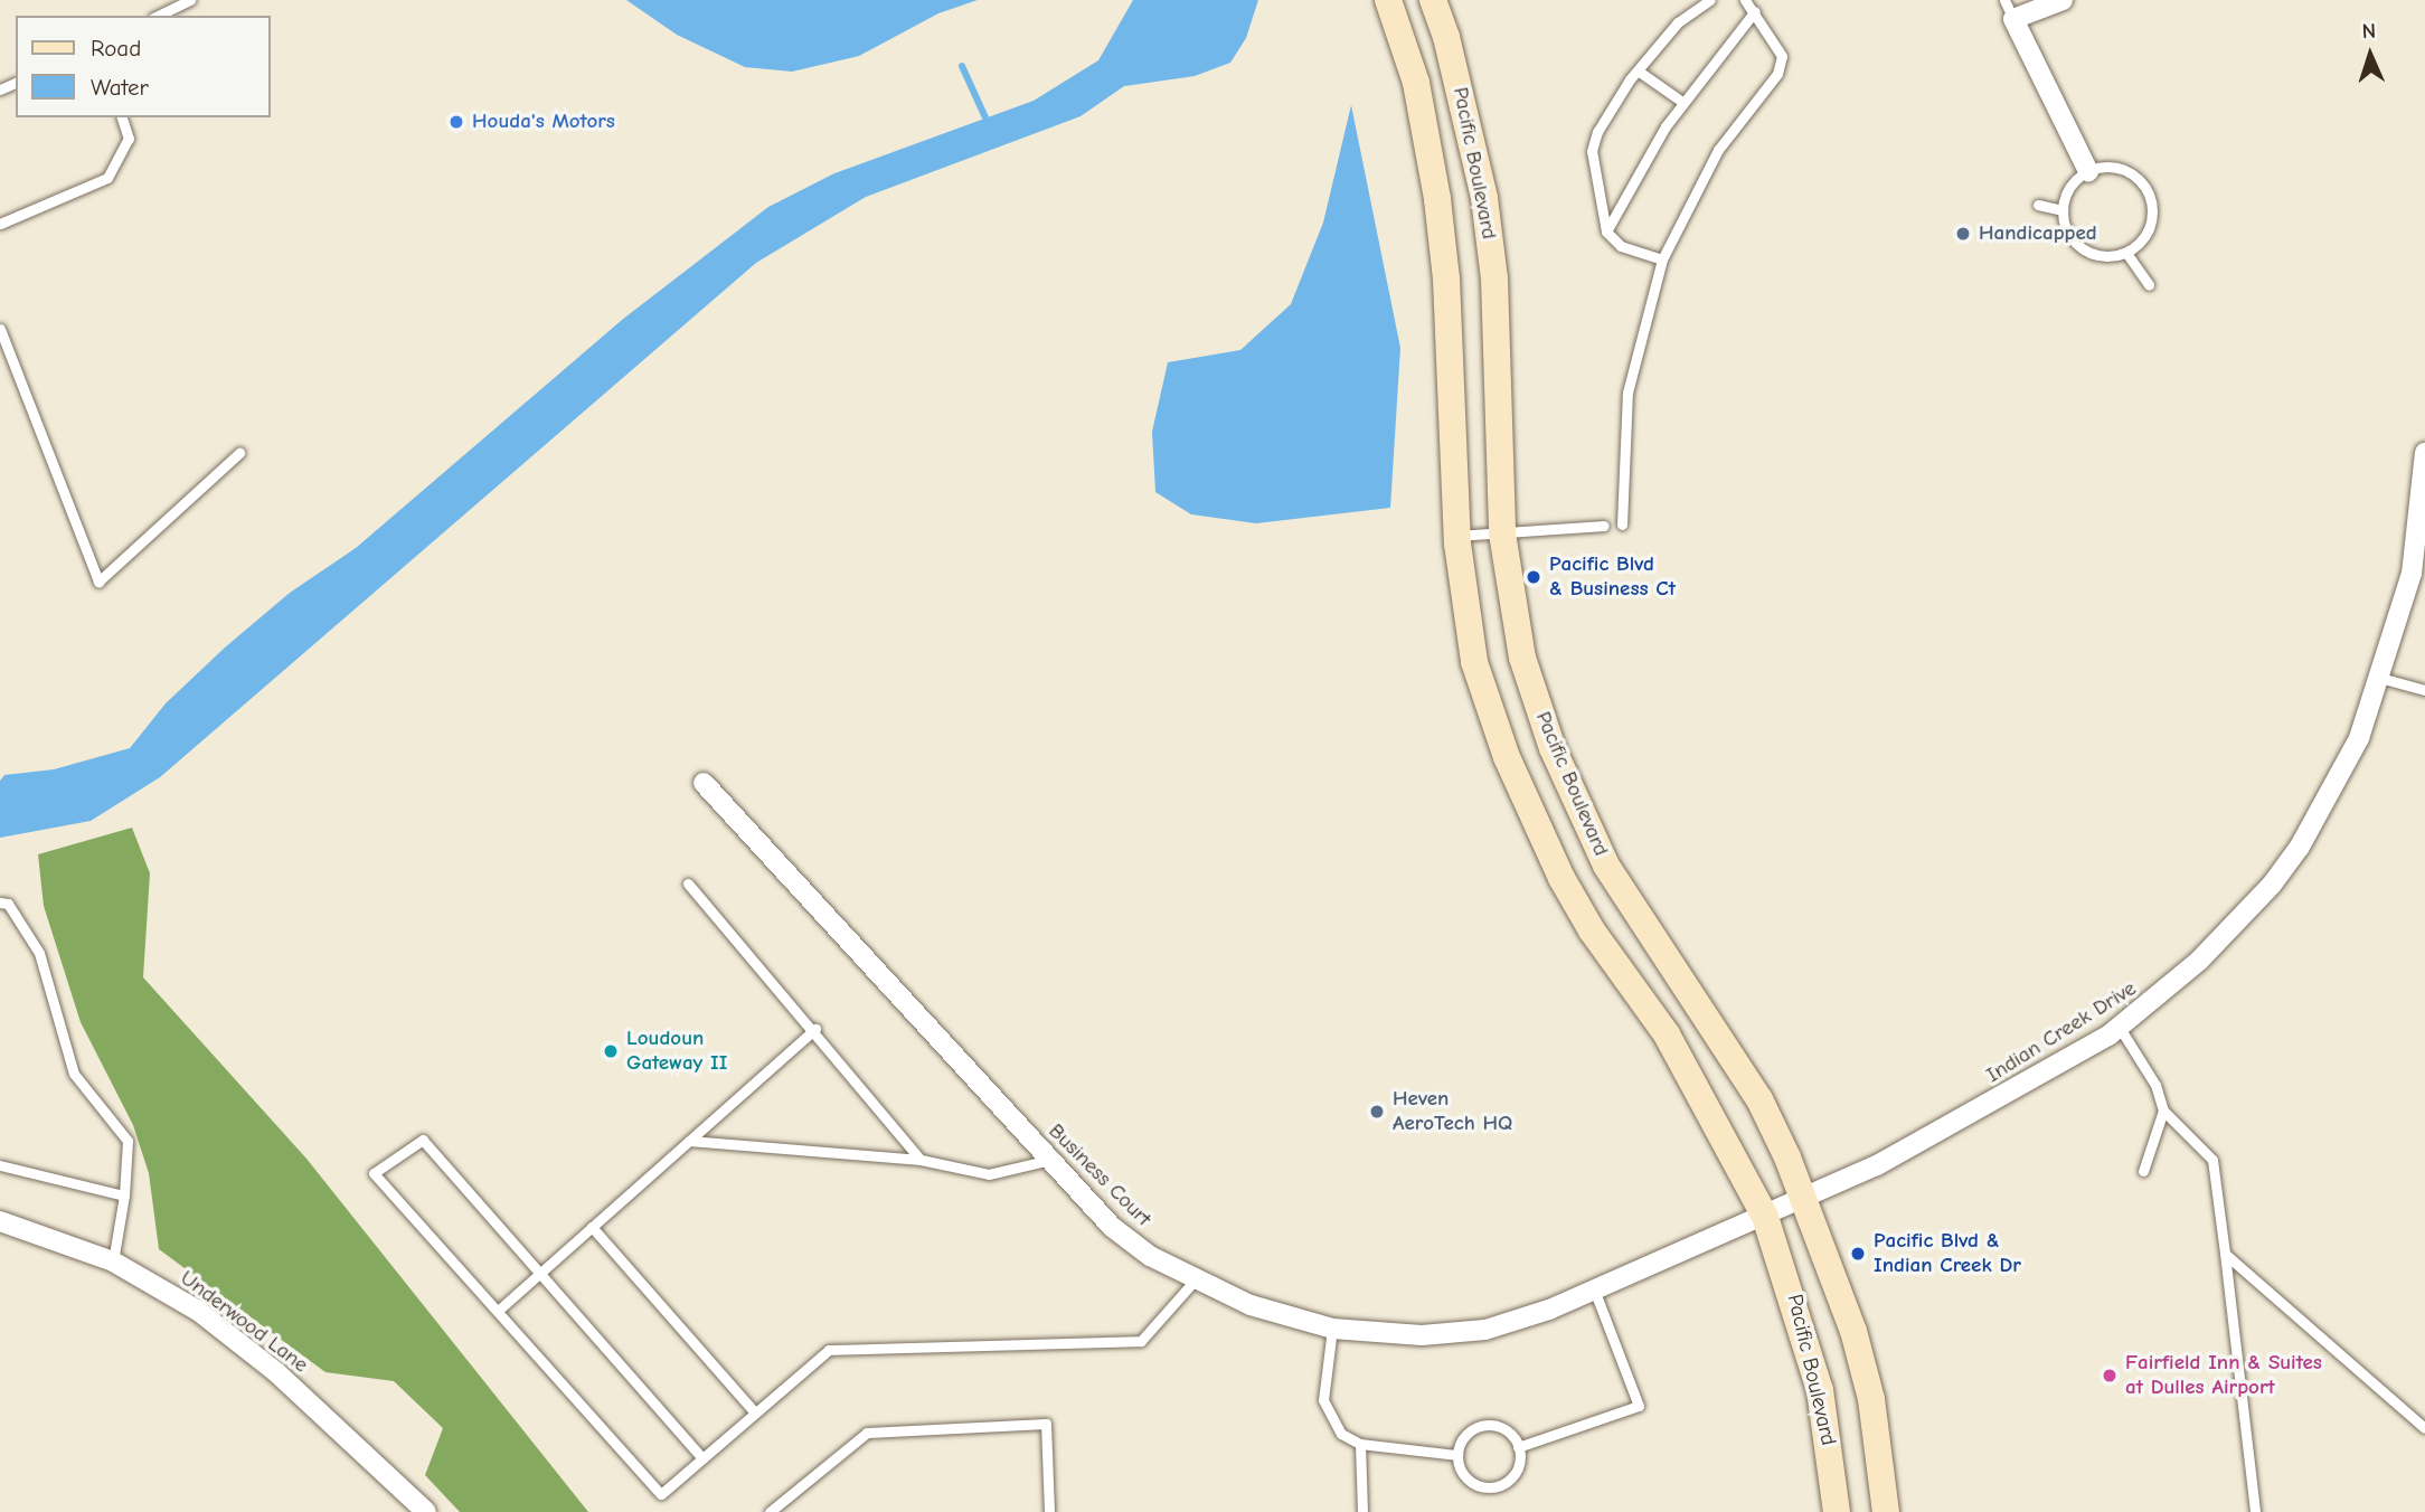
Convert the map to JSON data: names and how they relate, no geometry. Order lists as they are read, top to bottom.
{
  "streets": {
    "main road": ["Pacific Boulevard"],
    "street": ["Indian Creek Drive", "Business Court", "Underwood Lane"]
  },
  "crossings": [
    ["Pacific Boulevard", "Indian Creek Drive"],
    ["Pacific Boulevard", "Business Court"],
    ["Indian Creek Drive", "Business Court"]
  ],
  "places": [
    "Houda's Motors",
    "Handicapped",
    "Pacific Blvd & Business Ct",
    "Loudoun Gateway II",
    "Heven AeroTech HQ",
    "Pacific Blvd & Indian Creek Dr",
    "Fairfield Inn & Suites at Dulles Airport"
  ],
  "legend": ["Road", "Water"],
  "north": "top"
}
